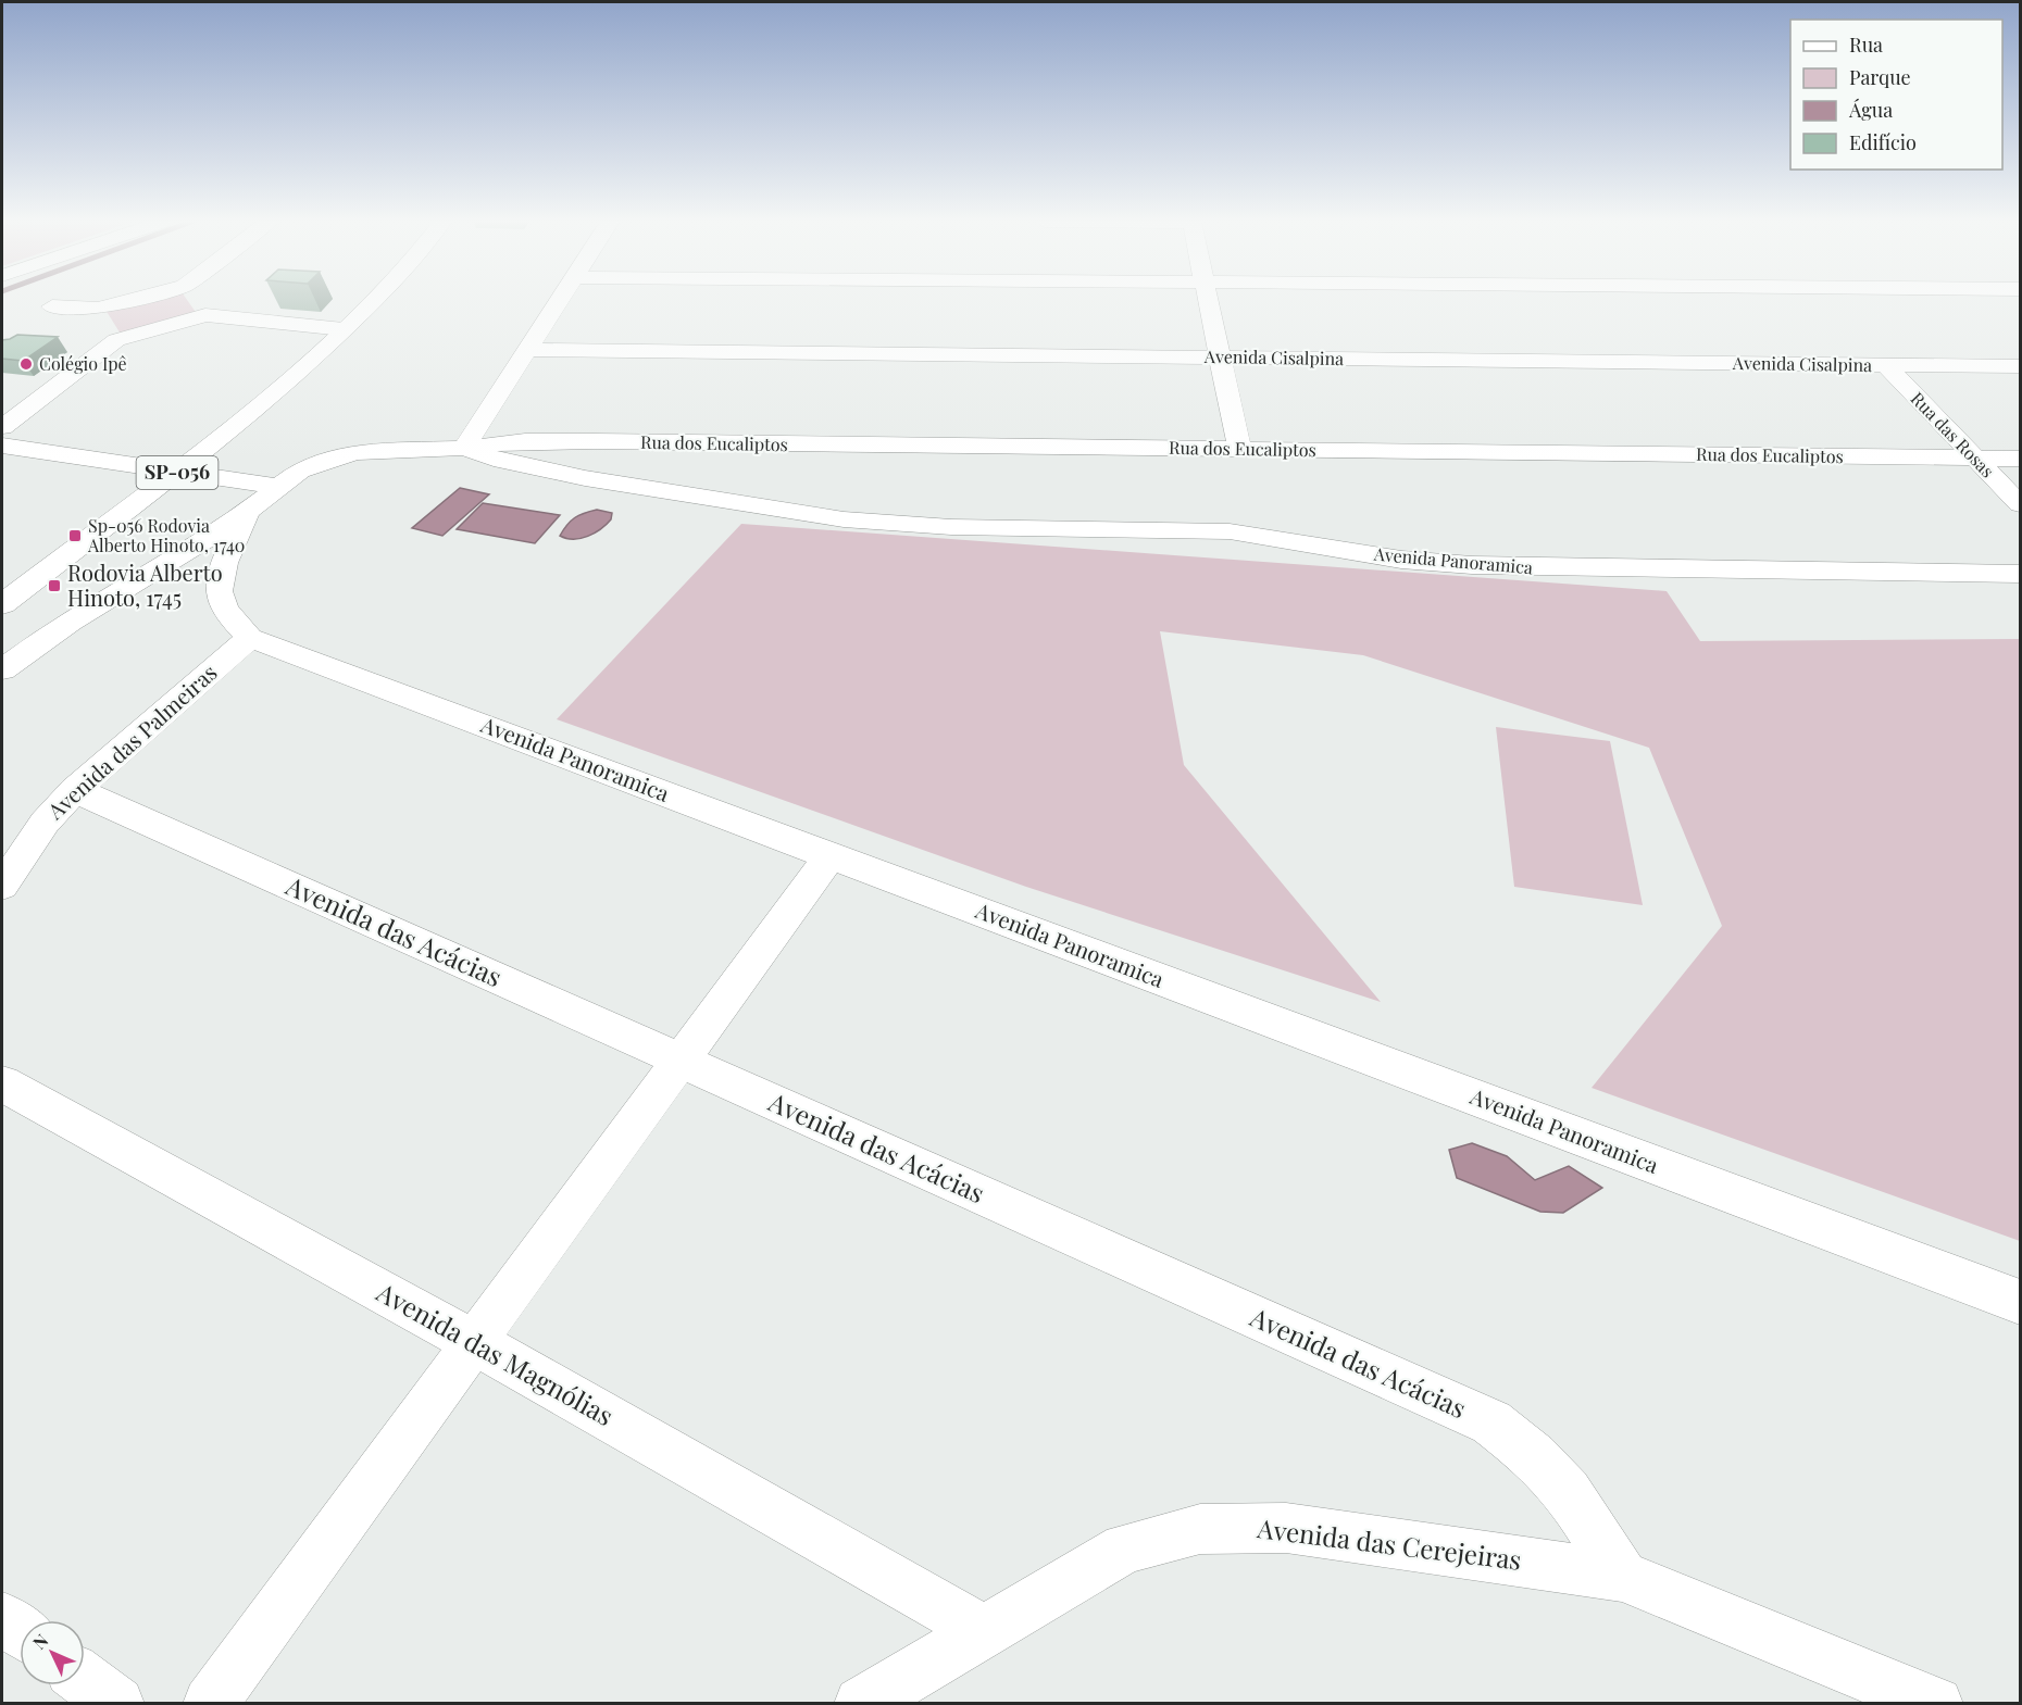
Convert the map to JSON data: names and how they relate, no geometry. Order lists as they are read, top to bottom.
{
  "streets": {
    "main road": ["SP-056"],
    "street": [
      "Avenida Cisalpina",
      "Rua das Rosas",
      "Rua dos Eucaliptos",
      "Avenida Panoramica",
      "Avenida das Palmeiras",
      "Avenida das Acácias",
      "Avenida das Magnólias",
      "Avenida das Cerejeiras"
    ]
  },
  "crossings": [
    ["Avenida Cisalpina", "Rua das Rosas"],
    ["Rua das Rosas", "Rua dos Eucaliptos"],
    ["Rua dos Eucaliptos", "Avenida Panoramica"],
    ["Avenida Panoramica", "Avenida das Palmeiras"],
    ["Avenida das Palmeiras", "Avenida das Acácias"],
    ["Avenida das Acácias", "Avenida das Cerejeiras"],
    ["Avenida das Magnólias", "Avenida das Cerejeiras"]
  ],
  "places": {
    "other": ["Colégio Ipê"],
    "transit": ["Sp-056 Rodovia Alberto Hinoto, 1740", "Rodovia Alberto Hinoto, 1745"]
  },
  "legend": [
    "Rua",
    "Parque",
    "Água",
    "Edifício"
  ],
  "north": "top left"
}
